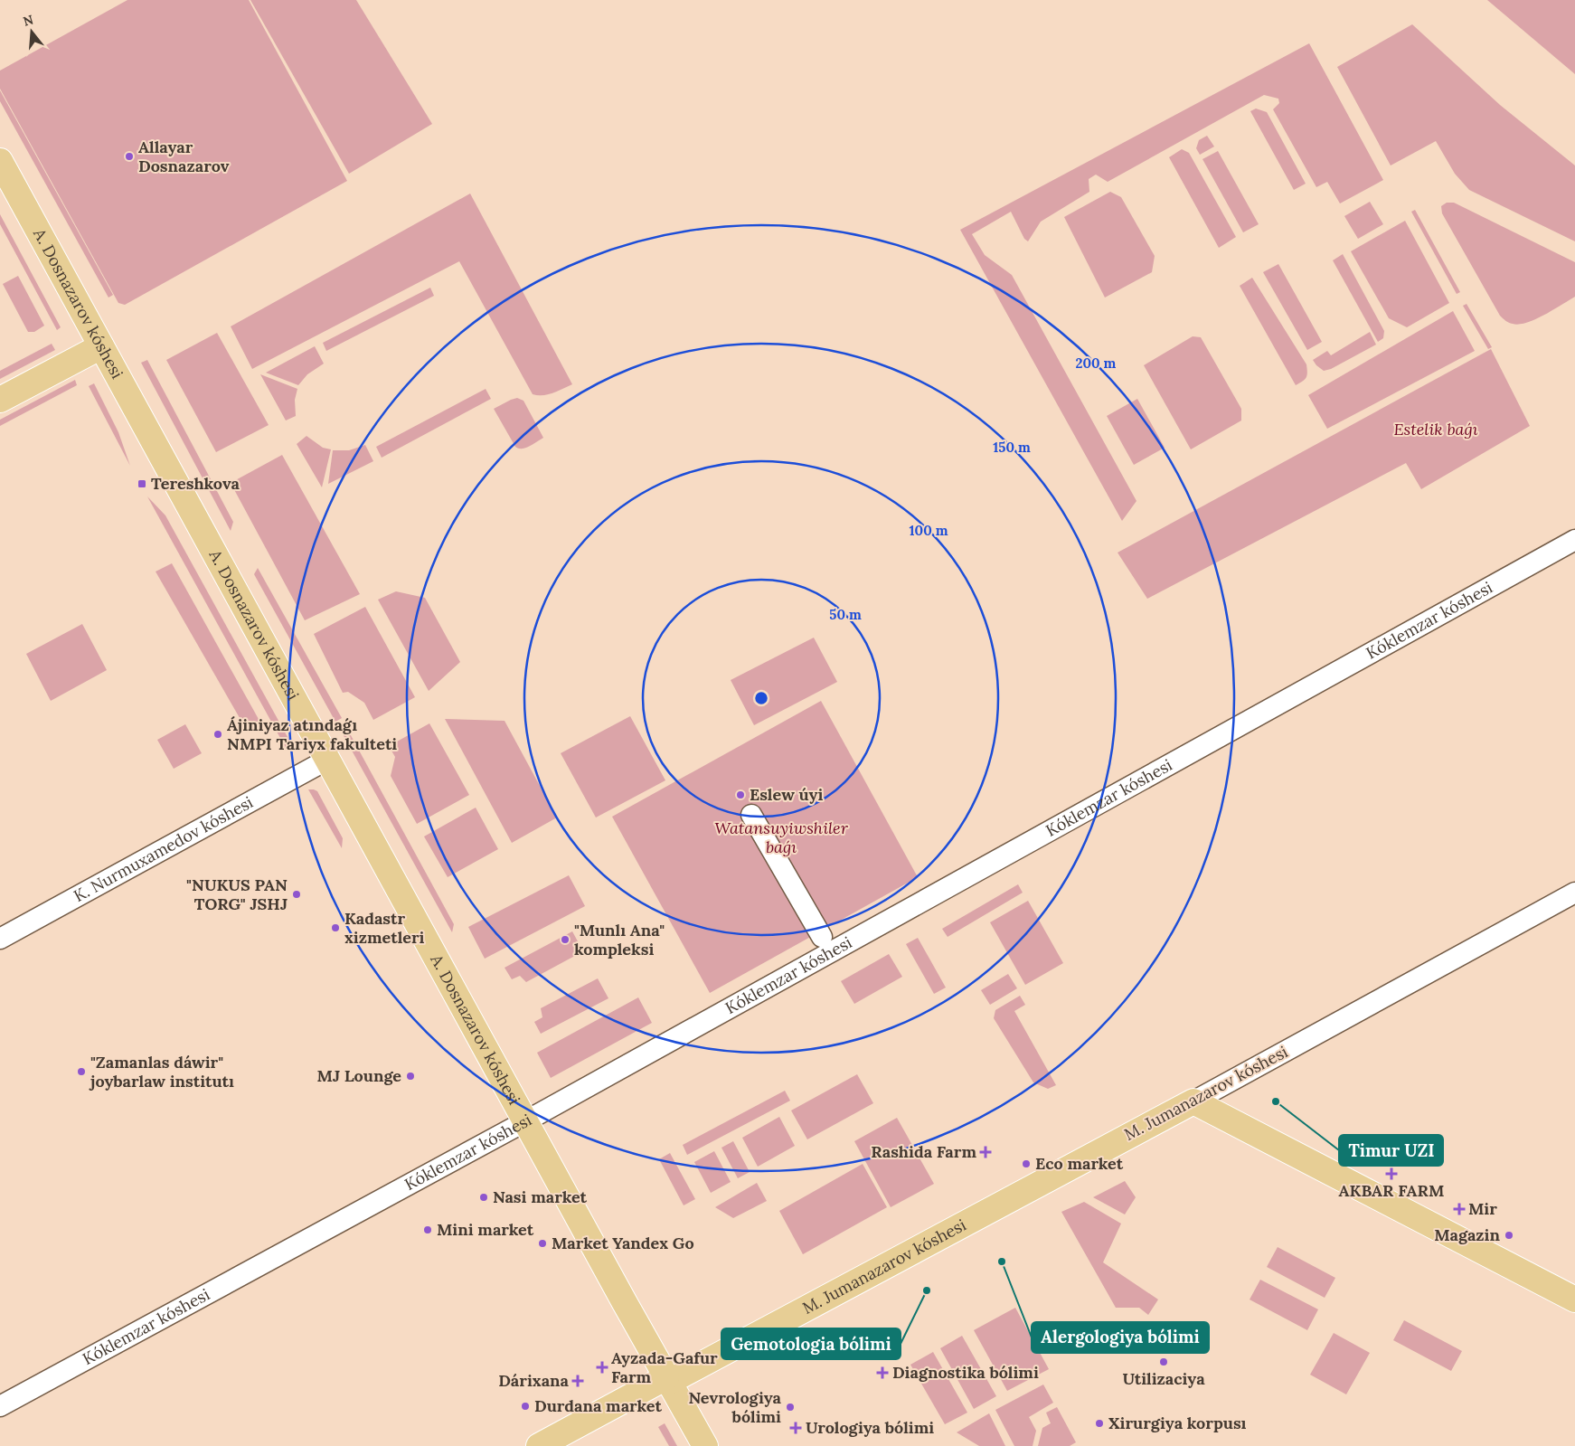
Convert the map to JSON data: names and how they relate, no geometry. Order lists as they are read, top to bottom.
{
  "streets": {
    "main road": ["A. Dosnazarov kóshesi", "M. Jumanazarov kóshesi"],
    "street": ["Kóklemzar kóshesi", "K. Nurmuxamedov kóshesi"]
  },
  "crossings": [
    ["A. Dosnazarov kóshesi", "Kóklemzar kóshesi"],
    ["A. Dosnazarov kóshesi", "K. Nurmuxamedov kóshesi"],
    ["A. Dosnazarov kóshesi", "M. Jumanazarov kóshesi"]
  ],
  "parks": ["Estelik baǵı", "Watansuyiwshiler baǵı"],
  "places": {
    "other": [
      "Allayar Dosnazarov",
      "Ájiniyaz atındaǵı NMPI Tariyx fakulteti",
      "Eslew úyi",
      "\"NUKUS PAN TORG\" JSHJ",
      "Kadastr xizmetleri",
      "\"Munlı Ana\" kompleksi",
      "\"Zamanlas dáwir\" joybarlaw institutı",
      "MJ Lounge",
      "Timur UZI",
      "Eco market",
      "Nasi market",
      "Mini market",
      "Magazin",
      "Market Yandex Go",
      "Alergologiya bólimi",
      "Gemotologia bólimi",
      "Utilizaciya",
      "Durdana market",
      "Nevrologiya bólimi",
      "Xirurgiya korpusı"
    ],
    "transit": ["Tereshkova"],
    "health": [
      "Rashida Farm",
      "AKBAR FARM",
      "Mir",
      "Ayzada-Gafur Farm",
      "Diagnostika bólimi",
      "Dárixana",
      "Urologiya bólimi"
    ]
  },
  "north": "top",
  "rings": [
    "200 m",
    "150 m",
    "100 m",
    "50 m"
  ]
}
